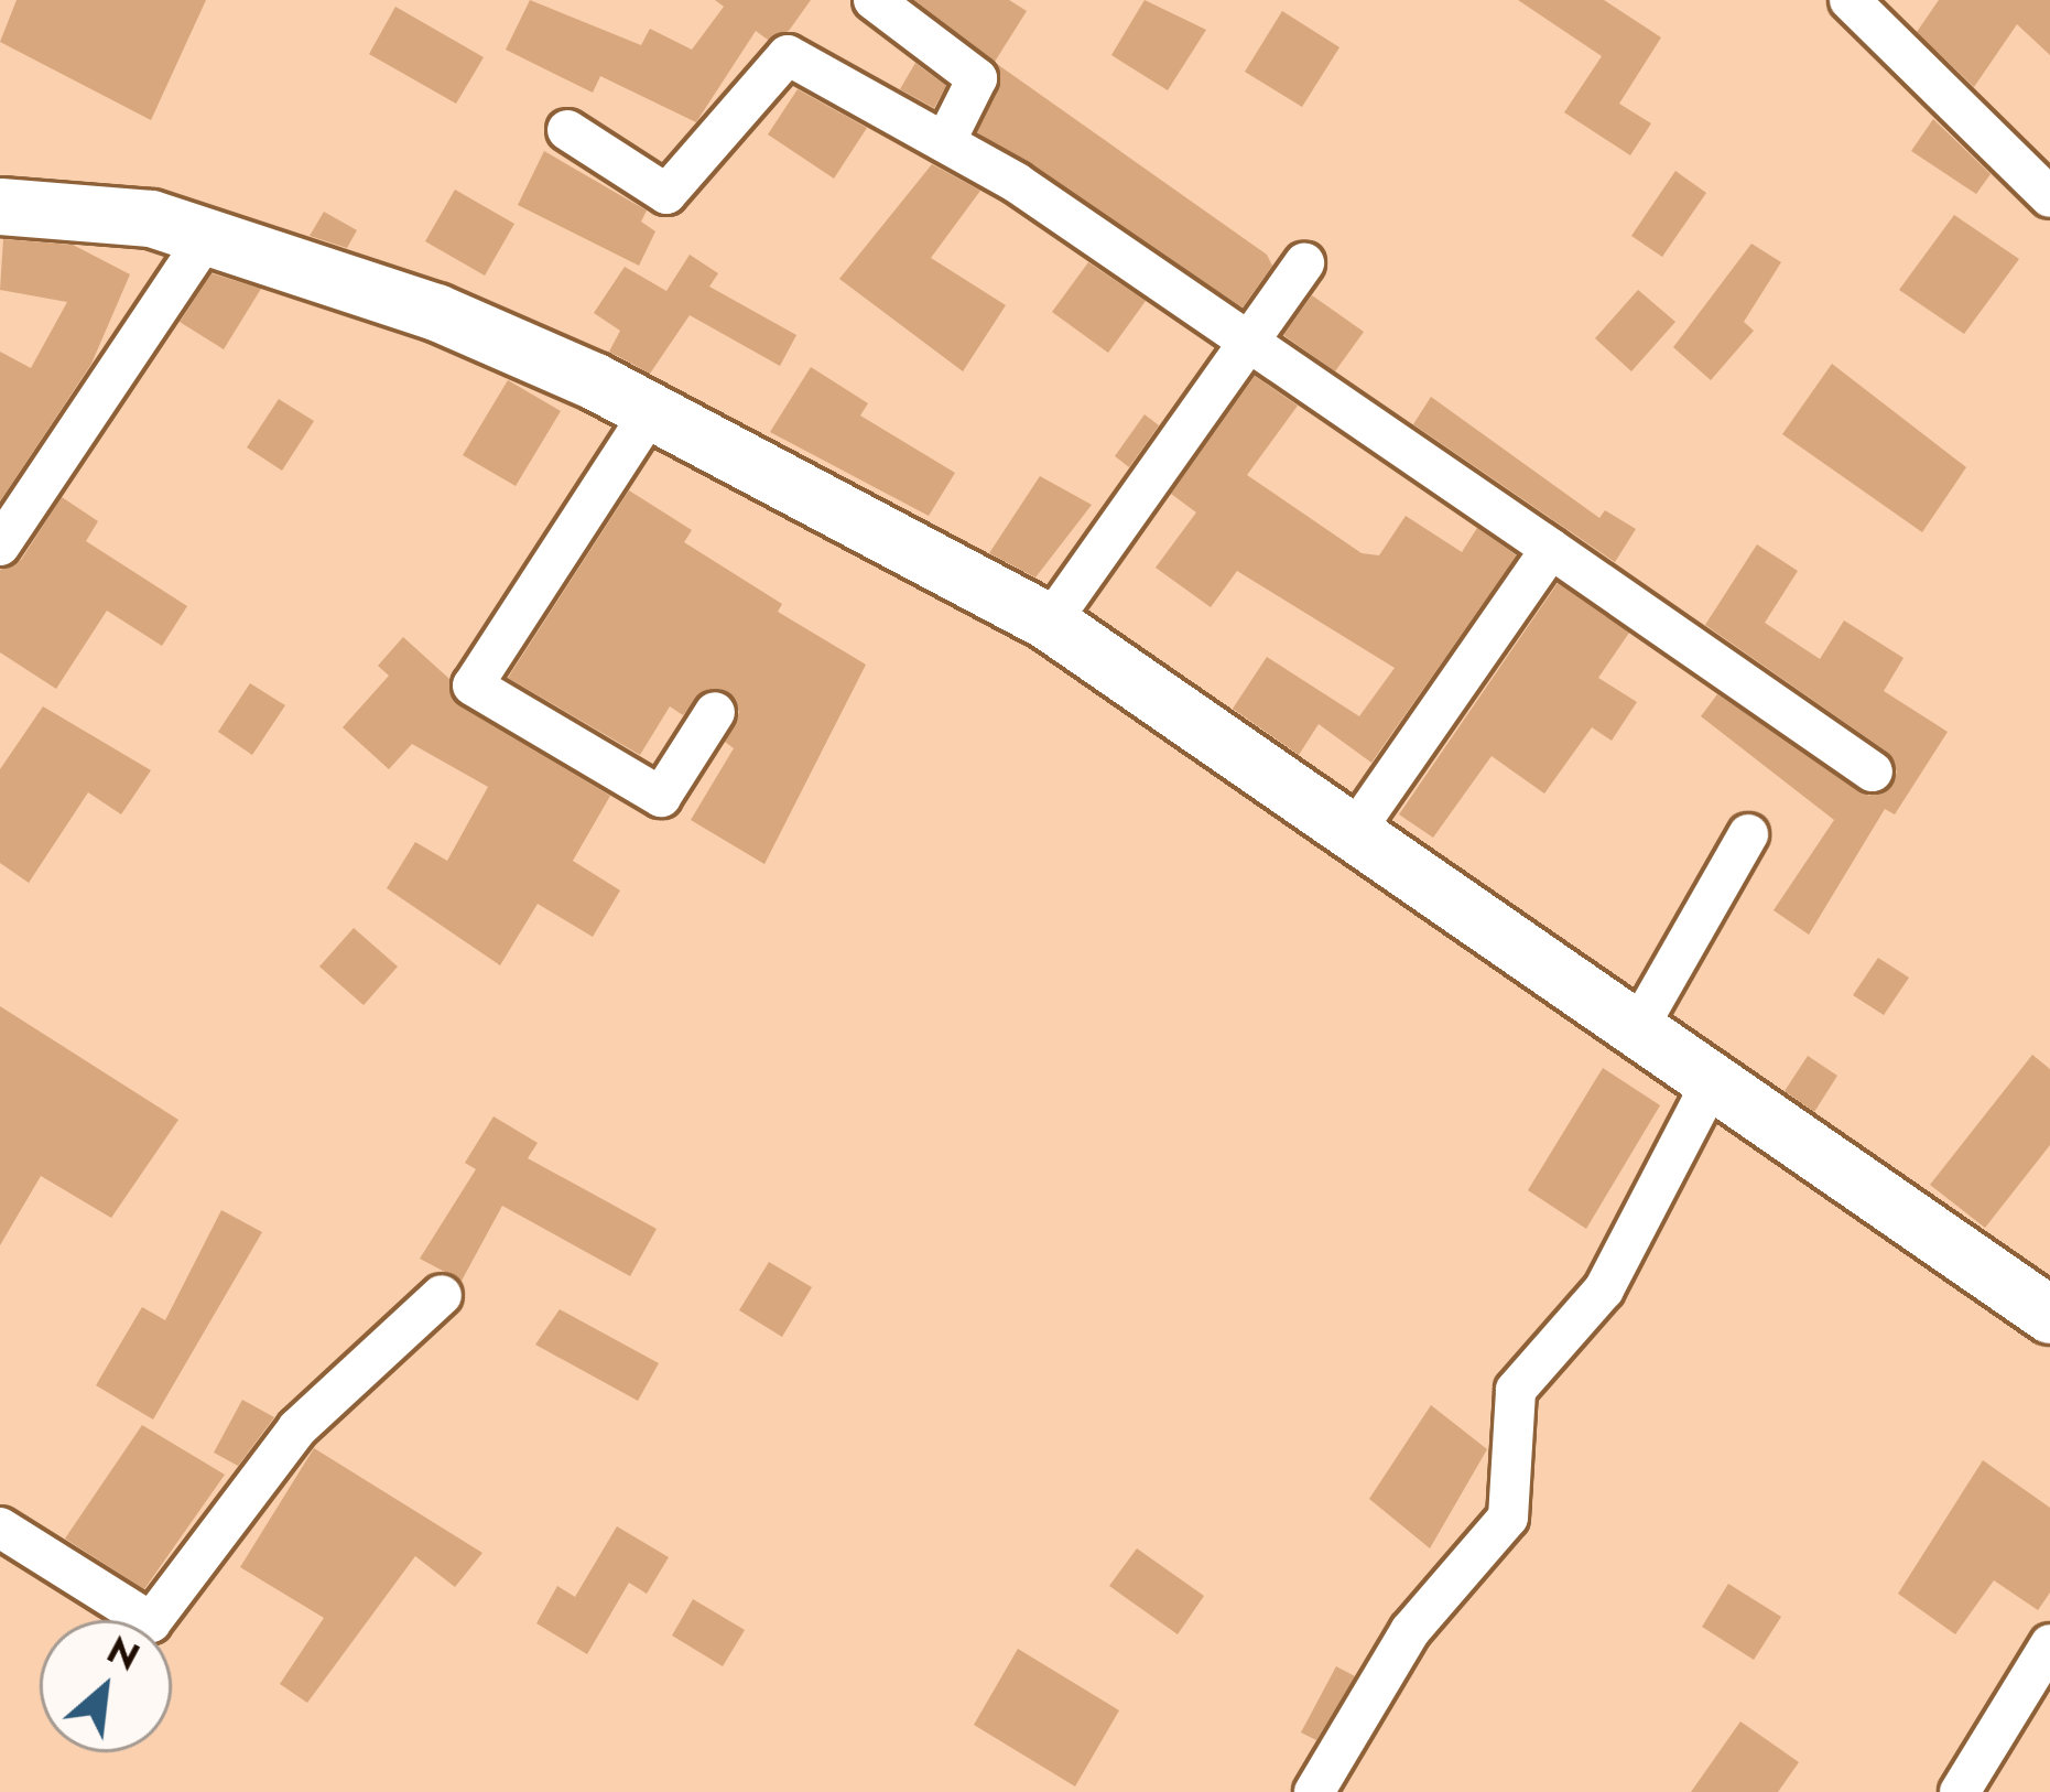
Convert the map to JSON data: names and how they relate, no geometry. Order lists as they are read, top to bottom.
{
  "north": "top right"
}
